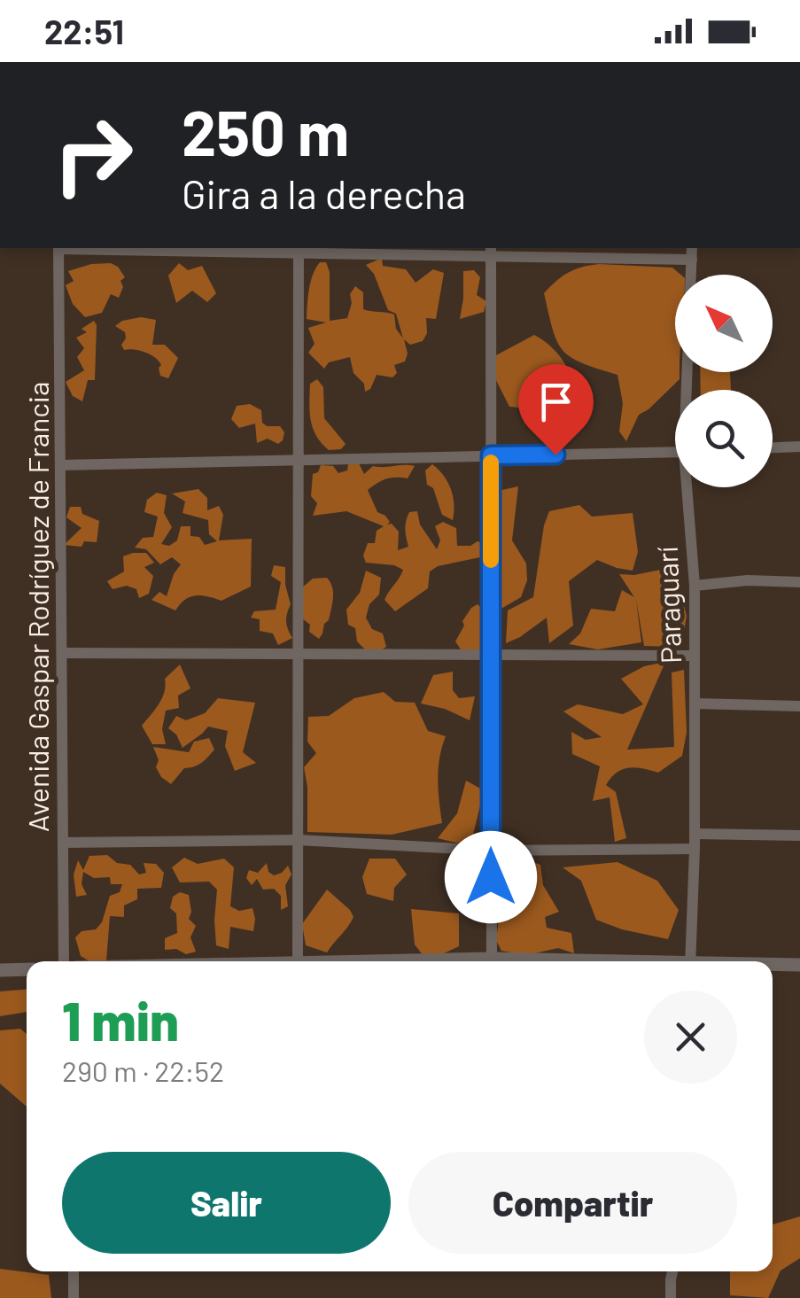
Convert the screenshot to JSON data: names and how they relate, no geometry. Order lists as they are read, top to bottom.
{
  "streets": {
    "street": ["Paraguarí", "Avenida Gaspar Rodríguez de Francia"]
  },
  "north": "top left",
  "page": {
    "status": "22:51",
    "turn": ["250 m", "Gira a la derecha"],
    "heading": ["1 min", "290 m · 22:52"],
    "buttons": ["Salir", "Compartir"]
  }
}
